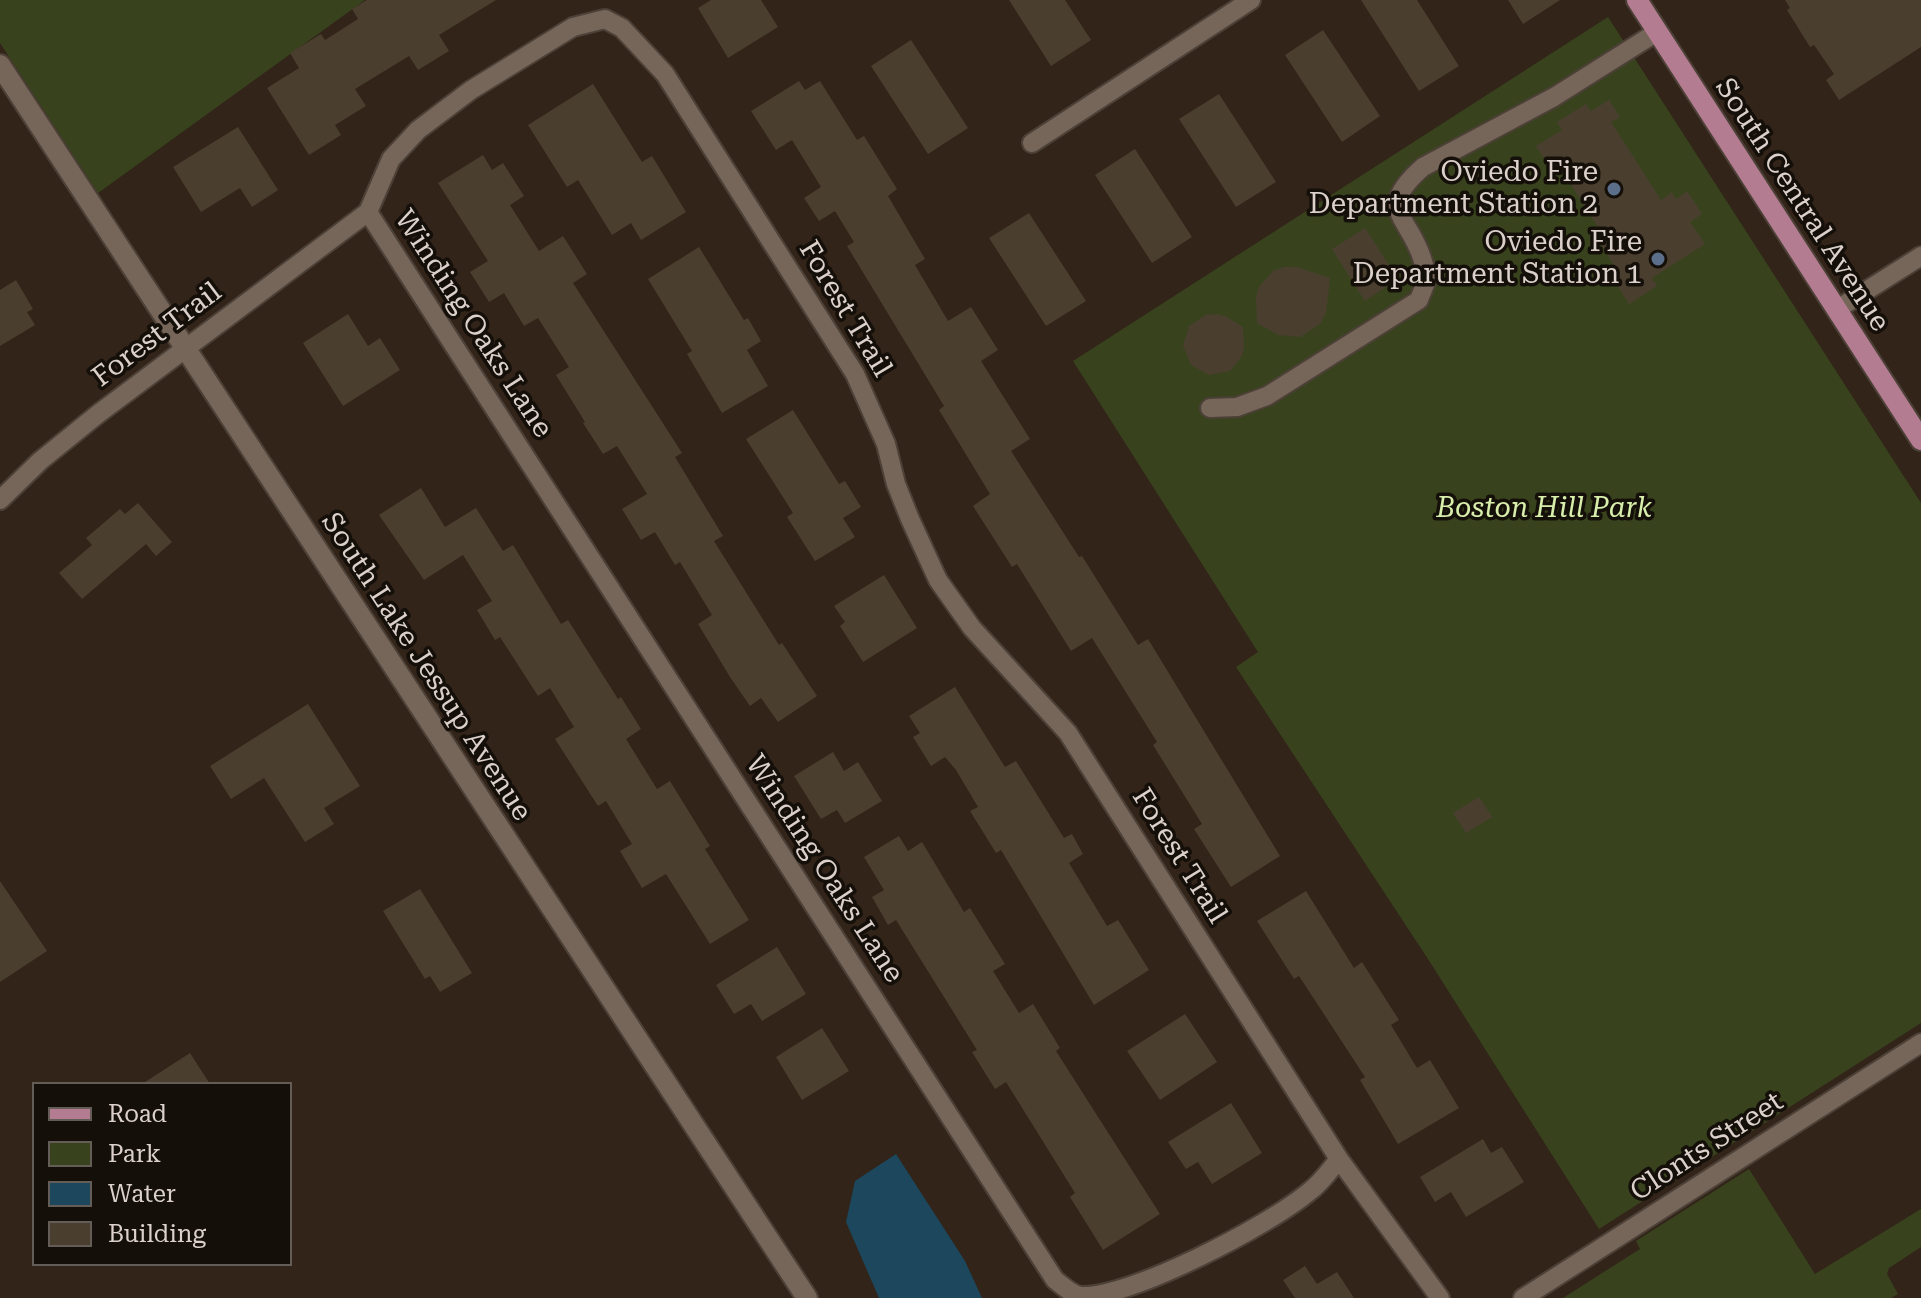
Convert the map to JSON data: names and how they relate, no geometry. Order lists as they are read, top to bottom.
{
  "streets": {
    "main road": ["South Central Avenue"],
    "street": [
      "Forest Trail",
      "Winding Oaks Lane",
      "South Lake Jessup Avenue",
      "Clonts Street"
    ]
  },
  "crossings": [
    ["Forest Trail", "Winding Oaks Lane"],
    ["Forest Trail", "South Lake Jessup Avenue"]
  ],
  "parks": ["Boston Hill Park"],
  "places": ["Oviedo Fire Department Station 2", "Oviedo Fire Department Station 1"],
  "legend": [
    "Road",
    "Park",
    "Water",
    "Building"
  ]
}
